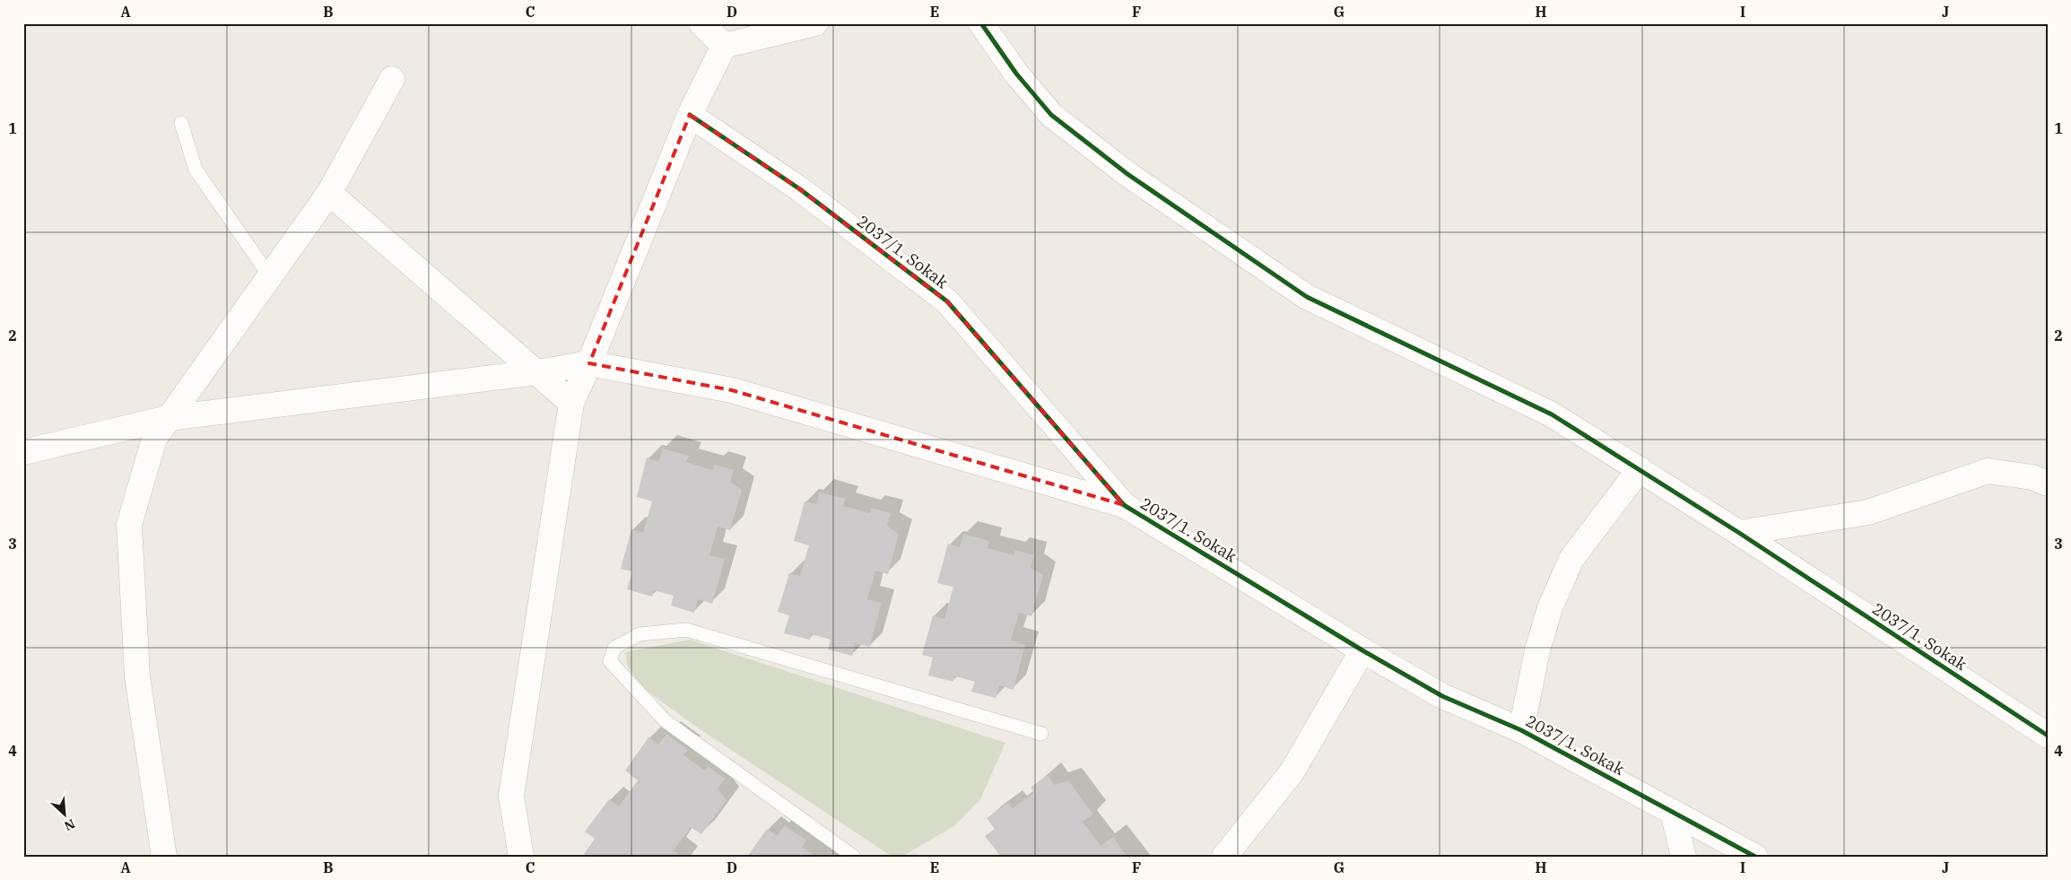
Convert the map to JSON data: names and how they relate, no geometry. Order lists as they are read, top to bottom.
{
  "streets": {
    "street": ["2037/1. Sokak"]
  },
  "north": "bottom right",
  "grid": {
    "columns": [
      "A",
      "B",
      "C",
      "D",
      "E",
      "F",
      "G",
      "H",
      "I",
      "J"
    ],
    "rows": [
      "1",
      "2",
      "3",
      "4"
    ]
  }
}
